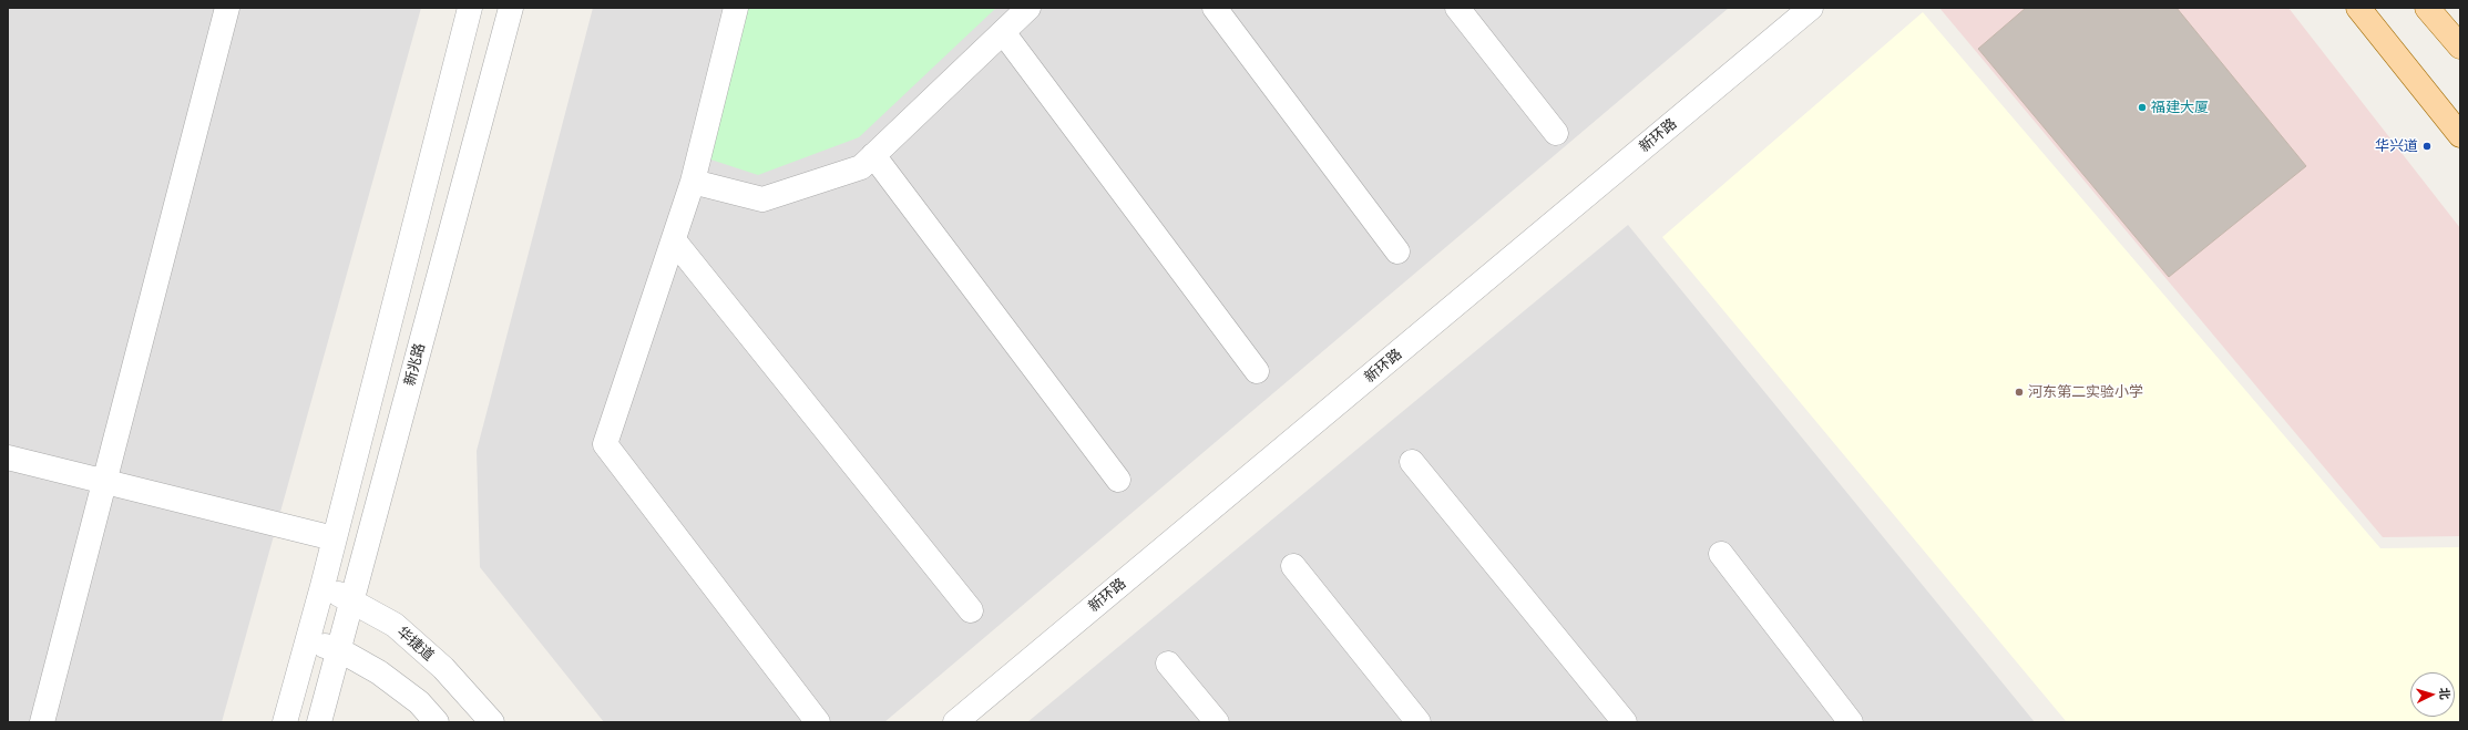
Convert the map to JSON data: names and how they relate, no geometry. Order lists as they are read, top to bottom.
{
  "streets": {
    "street": ["新环路", "新兆路", "华捷道"]
  },
  "crossings": [
    ["新兆路", "华捷道"]
  ],
  "places": ["福建大厦", "华兴道", "河东第二实验小学"],
  "north": "right"
}
